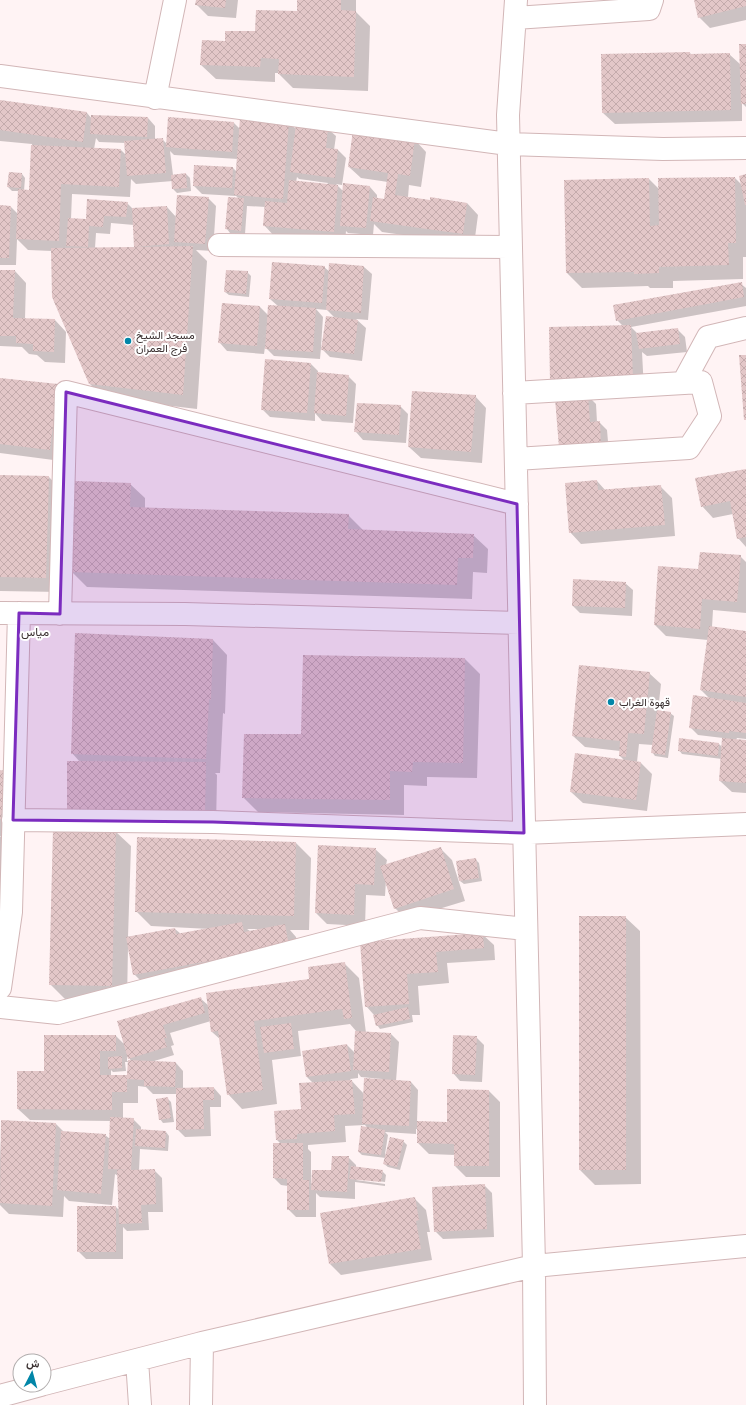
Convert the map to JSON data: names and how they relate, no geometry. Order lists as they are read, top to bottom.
{
  "districts": ["مياس"],
  "places": ["مسجد الشيخ فرج العمران", "قهوة الغراب"],
  "north": "top"
}
